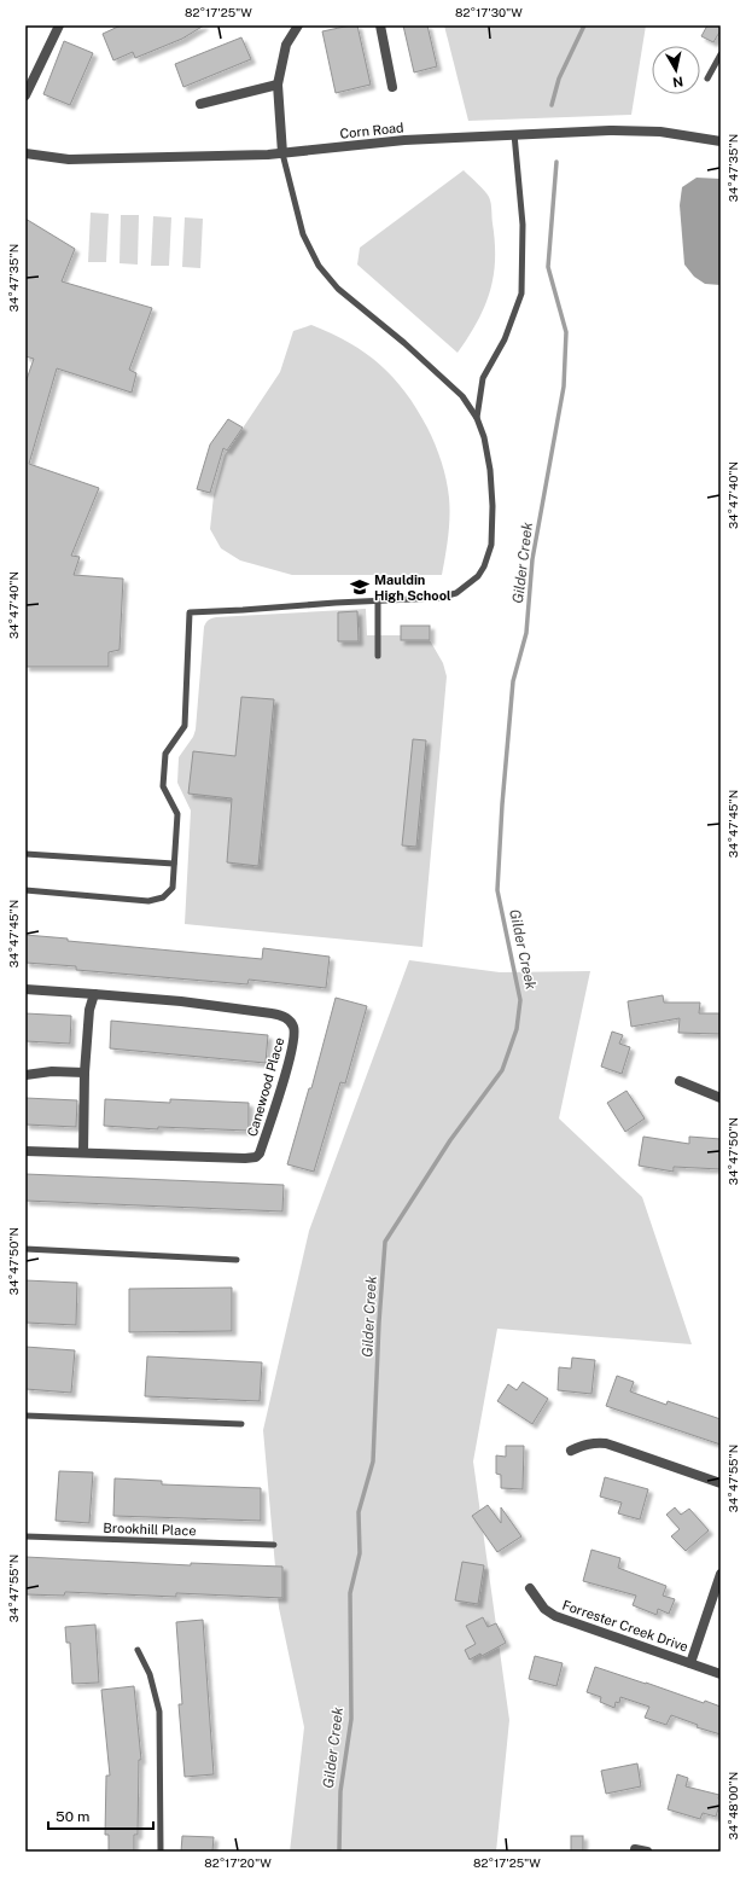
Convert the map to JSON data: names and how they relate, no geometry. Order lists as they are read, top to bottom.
{
  "streets": {
    "street": ["Corn Road", "Canewood Place", "Forrester Creek Drive"],
    "lane": ["Brookhill Place"]
  },
  "water": ["Gilder Creek"],
  "places": {
    "school or university": ["Mauldin High School"]
  },
  "scale_bar": "50 m",
  "north": "bottom",
  "coordinates": [
    "82°17'25\"W",
    "82°17'30\"W",
    "34°47'35\"N",
    "34°47'40\"N",
    "34°47'45\"N",
    "34°47'50\"N",
    "34°47'55\"N",
    "34°48'00\"N",
    "82°17'20\"W"
  ]
}
